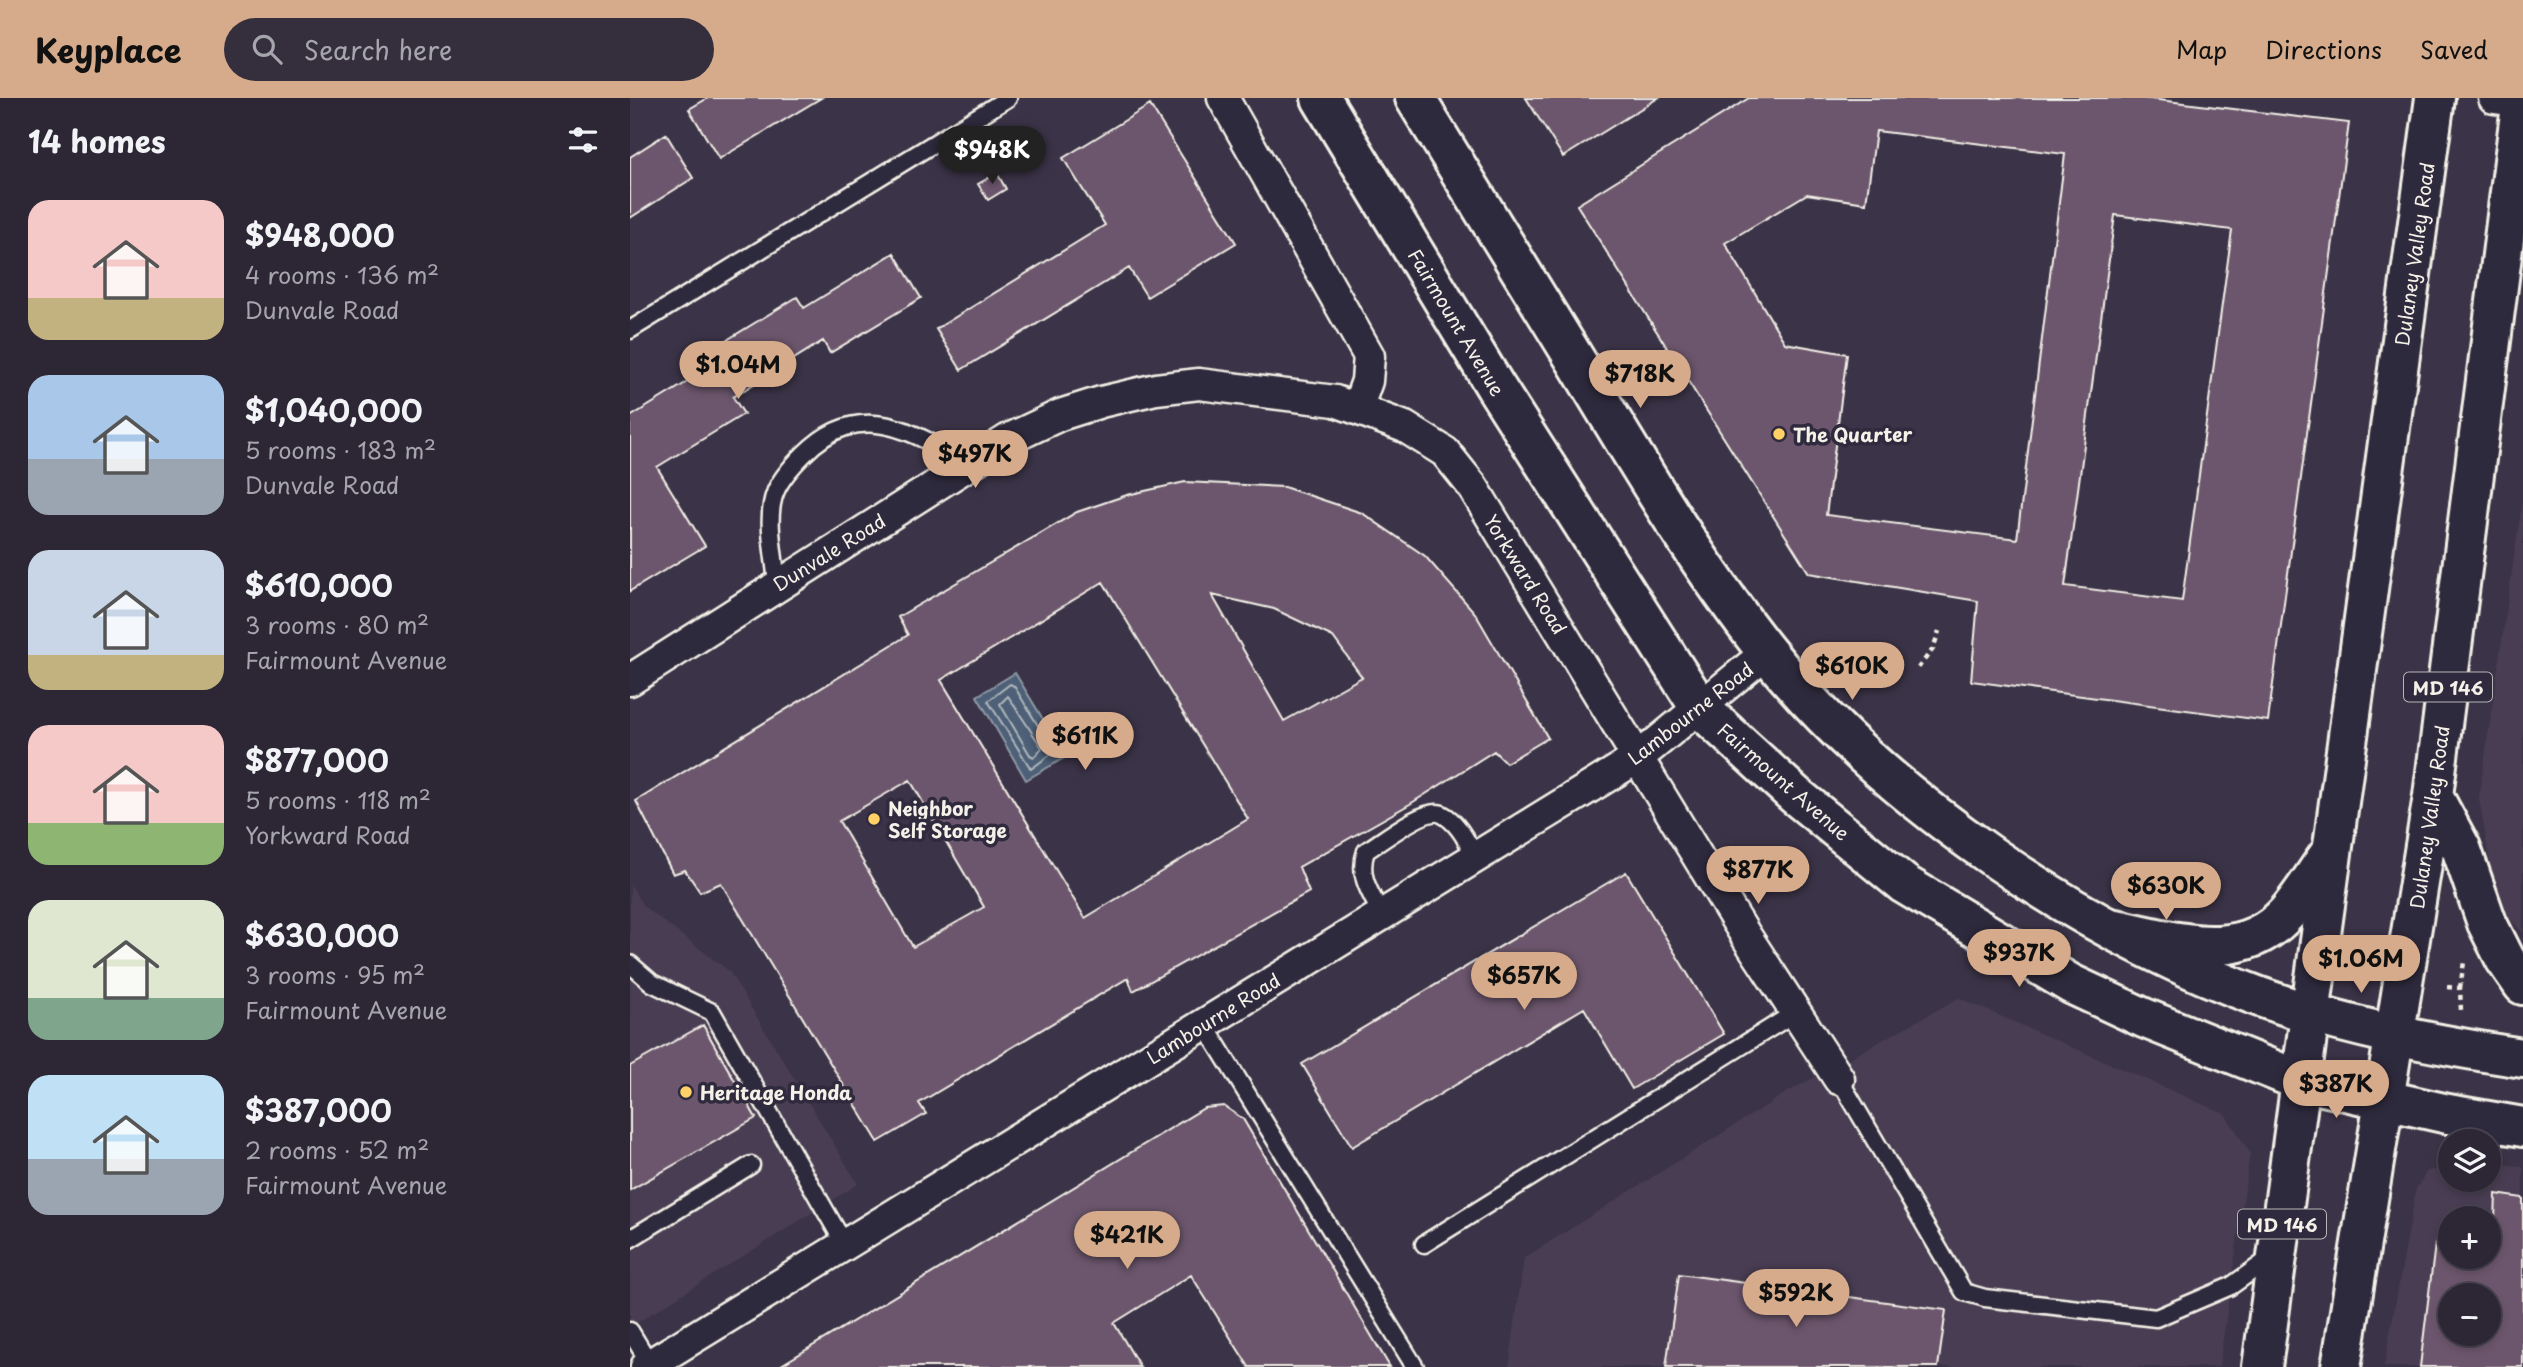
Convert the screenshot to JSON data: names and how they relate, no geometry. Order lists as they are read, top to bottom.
{
  "streets": {
    "main road": ["Dulaney Valley Road", "Fairmount Avenue", "MD 146"],
    "street": ["Dunvale Road", "Yorkward Road", "Lambourne Road"]
  },
  "crossings": [
    ["Dulaney Valley Road", "Fairmount Avenue"],
    ["Fairmount Avenue", "Lambourne Road"],
    ["Dunvale Road", "Yorkward Road"],
    ["Yorkward Road", "Lambourne Road"]
  ],
  "places": ["The Quarter", "Neighbor Self Storage", "Heritage Honda"],
  "page": {
    "header": "Keyplace",
    "search": "Search here",
    "nav": ["Map", "Directions", "Saved"],
    "heading": "14 homes",
    "price": [
      "$948K",
      "$1.04M",
      "$718K",
      "$497K",
      "$610K",
      "$611K",
      "$877K",
      "$630K",
      "$937K",
      "$1.06M",
      "$657K",
      "$387K",
      "$421K",
      "$592K"
    ],
    "list": [
      {
        "name": "$948,000",
        "note": "4 rooms · 136 m² · Dunvale Road"
      },
      {
        "name": "$1,040,000",
        "note": "5 rooms · 183 m² · Dunvale Road"
      },
      {
        "name": "$610,000",
        "note": "3 rooms · 80 m² · Fairmount Avenue"
      },
      {
        "name": "$877,000",
        "note": "5 rooms · 118 m² · Yorkward Road"
      },
      {
        "name": "$630,000",
        "note": "3 rooms · 95 m² · Fairmount Avenue"
      },
      {
        "name": "$387,000",
        "note": "2 rooms · 52 m² · Fairmount Avenue"
      }
    ],
    "map_buttons": ["+", "−"]
  }
}
